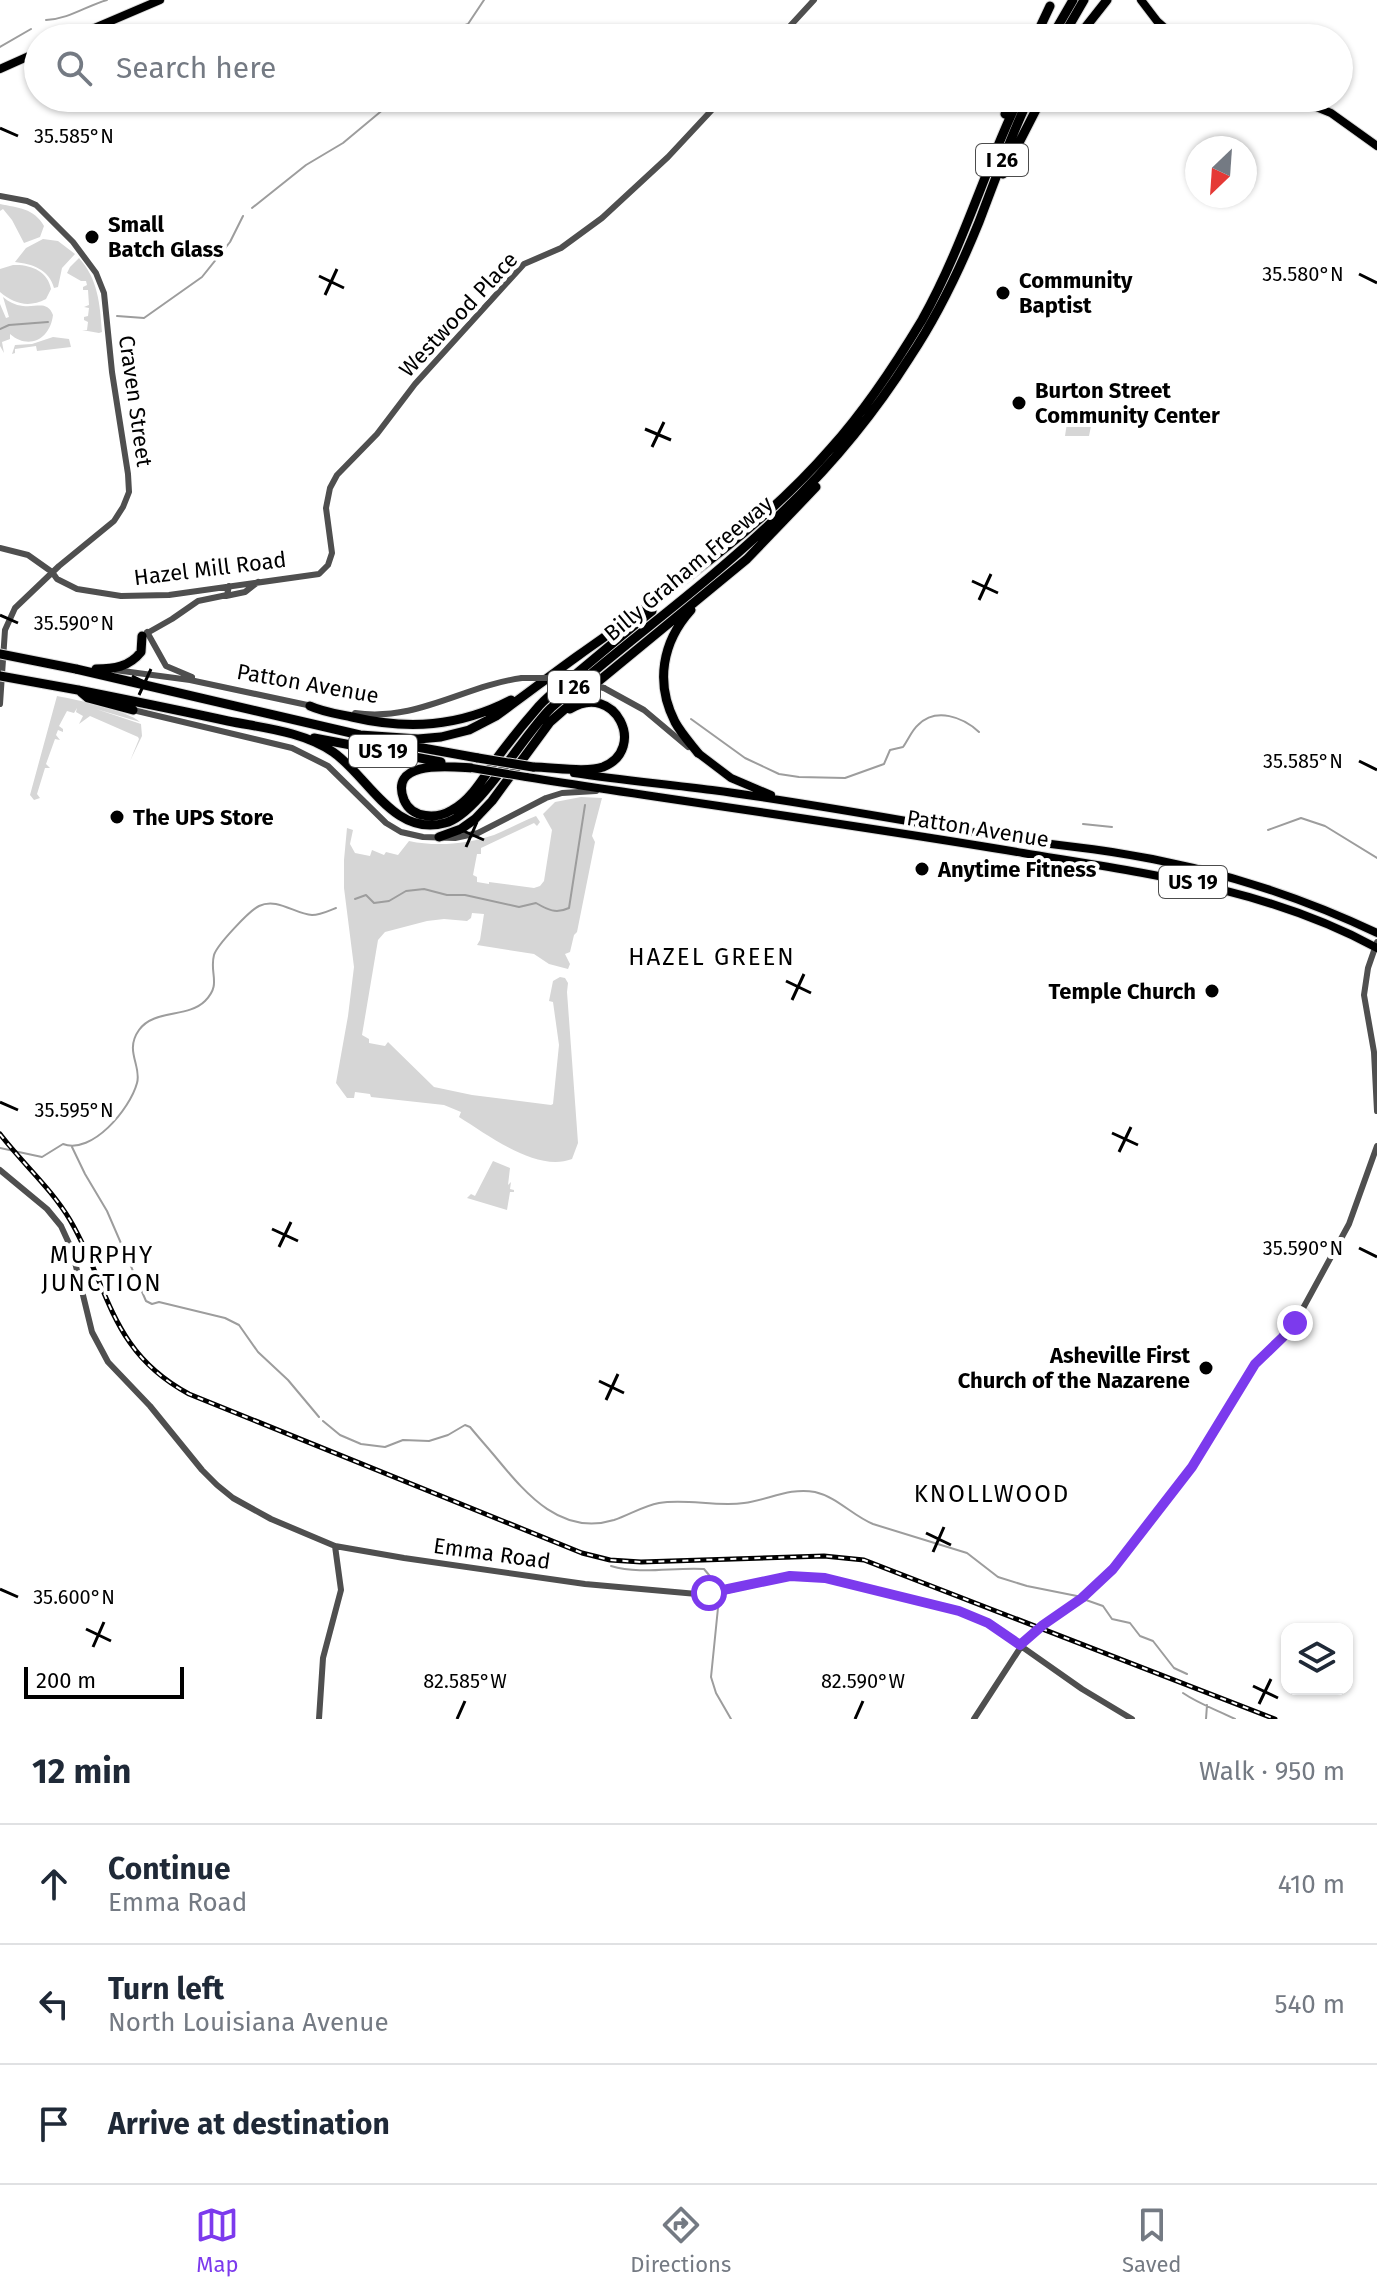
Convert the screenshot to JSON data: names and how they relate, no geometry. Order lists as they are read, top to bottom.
{
  "streets": {
    "highway": [
      "I 26",
      "Billy Graham Freeway",
      "Patton Avenue",
      "US 19"
    ],
    "street": [
      "Westwood Place",
      "Craven Street",
      "Hazel Mill Road",
      "Emma Road"
    ]
  },
  "crossings": [
    ["Westwood Place", "Hazel Mill Road"],
    ["Craven Street", "Hazel Mill Road"],
    ["Billy Graham Freeway", "Patton Avenue"]
  ],
  "districts": ["HAZEL GREEN", "MURPHY JUNCTION", "KNOLLWOOD"],
  "places": [
    "Small Batch Glass",
    "Community Baptist",
    "Burton Street Community Center",
    "The UPS Store",
    "Anytime Fitness",
    "Temple Church",
    "Asheville First Church of the Nazarene"
  ],
  "scale_bar": "200 m",
  "north": "bottom left",
  "page": {
    "search": "Search here",
    "scale": "200 m",
    "heading": ["12 min", "Walk · 950 m"],
    "list": [
      ["Continue", "Emma Road", "410 m"],
      ["Turn left", "North Louisiana Avenue", "540 m"],
      "Arrive at destination"
    ],
    "nav": ["Map", "Directions", "Saved"]
  },
  "coordinates": [
    "35.585°N",
    "35.580°N",
    "35.590°N",
    "35.595°N",
    "35.600°N",
    "82.585°W",
    "82.590°W"
  ]
}
